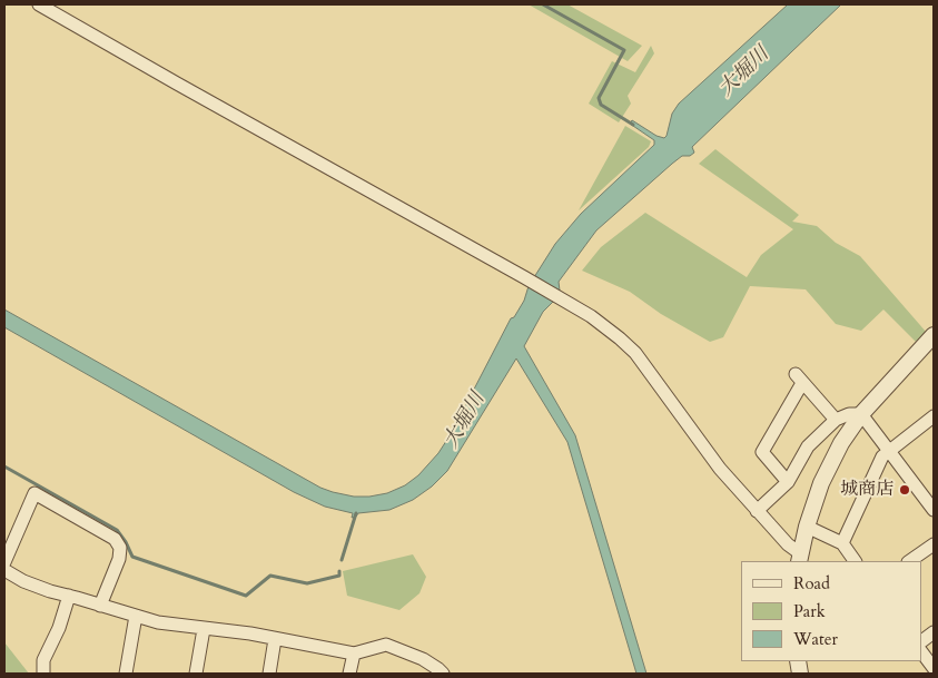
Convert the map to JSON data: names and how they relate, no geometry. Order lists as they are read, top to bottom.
{
  "water": ["大堀川"],
  "places": ["城商店"],
  "legend": ["Road", "Park", "Water"]
}
